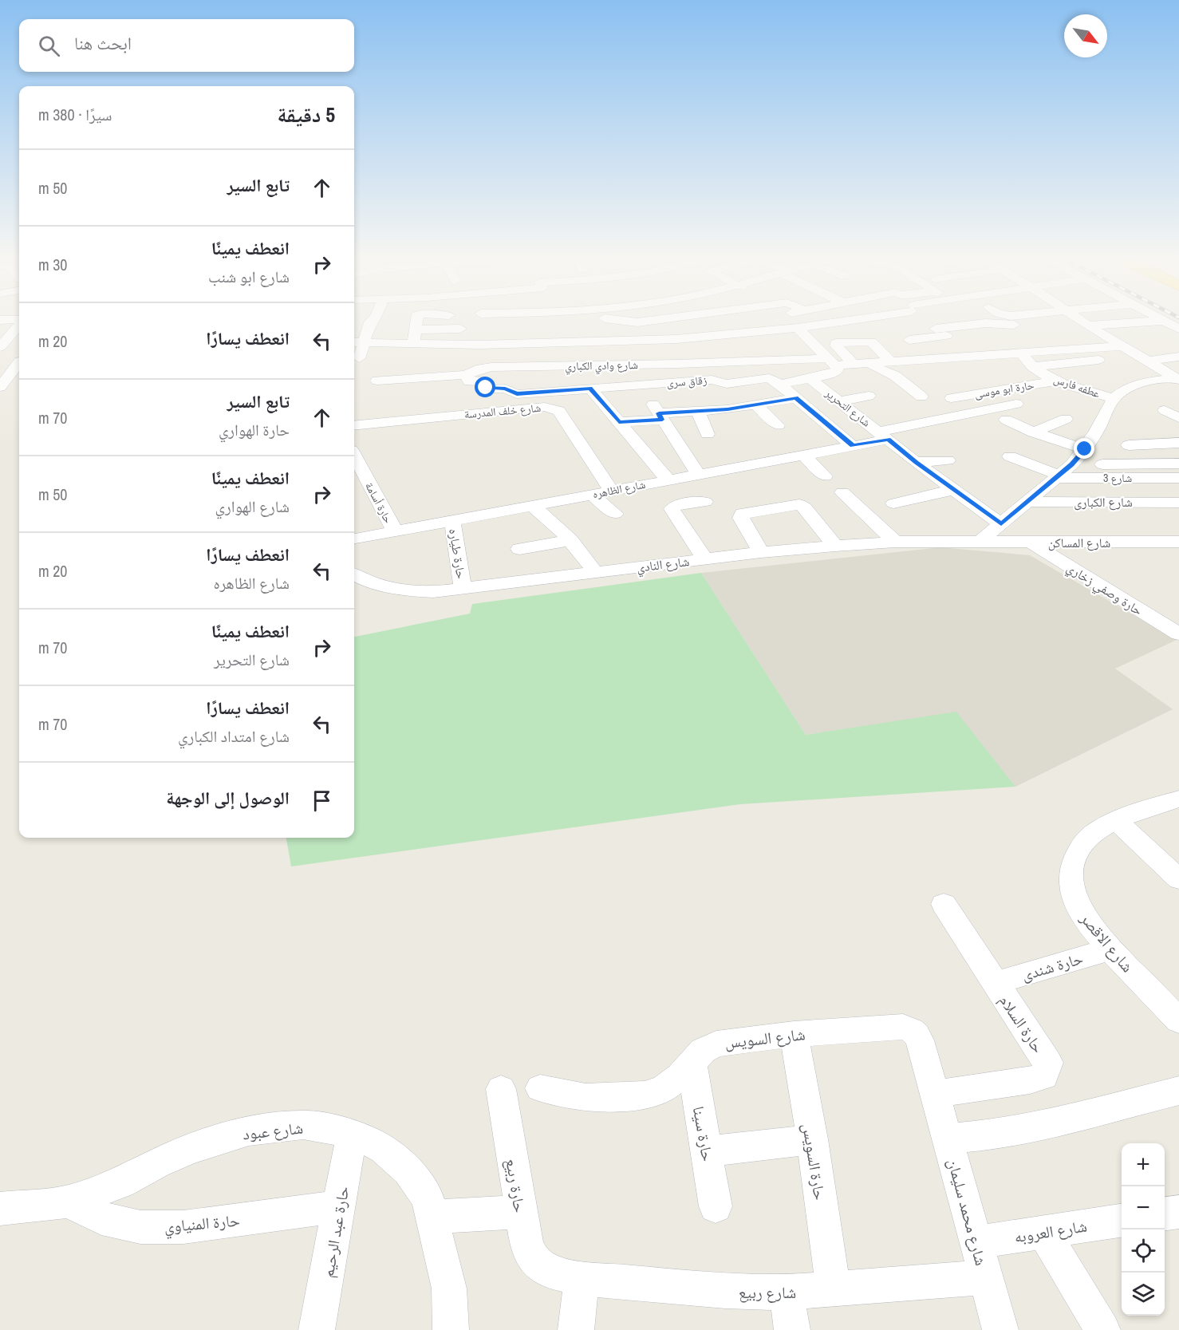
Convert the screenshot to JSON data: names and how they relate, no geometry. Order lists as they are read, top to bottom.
{
  "streets": {
    "street": [
      "شارع وادي الكباري",
      "زقاق سرى",
      "عطفه فارس",
      "حارة ابو موسى",
      "شارع التحرير",
      "شارع خلف المدرسة",
      "شارع 3",
      "شارع الظاهره",
      "شارع الكبارى",
      "حارة أسامة",
      "شارع المساكن",
      "حارة طياره",
      "شارع النادي",
      "حارة وصفي زخاري",
      "شارع الاقصر",
      "حارة شندى",
      "حارة السلام",
      "شارع السويس",
      "شارع عبود",
      "حارة سينا",
      "حارة السويس",
      "حارة ربيع",
      "شارع محمد سليمان",
      "حارة المنياوي",
      "شارع العروبه",
      "حارة عبد الرحيم",
      "شارع ربيع"
    ]
  },
  "crossings": [
    ["شارع وادي الكباري", "زقاق سرى"],
    ["شارع وادي الكباري", "عطفه فارس"],
    ["عطفه فارس", "حارة ابو موسى"],
    ["شارع التحرير", "شارع الظاهره"],
    ["شارع خلف المدرسة", "شارع الظاهره"],
    ["شارع الظاهره", "حارة أسامة"],
    ["شارع الظاهره", "حارة طياره"],
    ["شارع المساكن", "شارع النادي"],
    ["شارع المساكن", "حارة وصفي زخاري"],
    ["حارة طياره", "شارع النادي"],
    ["شارع الاقصر", "حارة شندى"],
    ["حارة شندى", "حارة السلام"],
    ["حارة السلام", "شارع السويس"],
    ["حارة السلام", "شارع محمد سليمان"],
    ["شارع السويس", "حارة سينا"],
    ["شارع السويس", "حارة السويس"],
    ["شارع السويس", "شارع محمد سليمان"],
    ["شارع عبود", "حارة المنياوي"],
    ["شارع عبود", "حارة عبد الرحيم"],
    ["حارة السويس", "شارع ربيع"],
    ["حارة ربيع", "شارع ربيع"],
    ["شارع محمد سليمان", "شارع العروبه"],
    ["شارع محمد سليمان", "شارع ربيع"],
    ["حارة المنياوي", "حارة عبد الرحيم"]
  ],
  "north": "bottom right",
  "page": {
    "search": "ابحث هنا",
    "heading": ["5 دقيقة", "سيرًا · 380 m"],
    "list": [
      ["تابع السير", "50 m"],
      ["انعطف يمينًا", "شارع ابو شنب", "30 m"],
      ["انعطف يسارًا", "20 m"],
      ["تابع السير", "حارة الهواري", "70 m"],
      ["انعطف يمينًا", "شارع الهواري", "50 m"],
      ["انعطف يسارًا", "شارع الظاهره", "20 m"],
      ["انعطف يمينًا", "شارع التحرير", "70 m"],
      ["انعطف يسارًا", "شارع امتداد الكباري", "70 m"],
      "الوصول إلى الوجهة"
    ],
    "map_buttons": ["+", "−"]
  }
}
